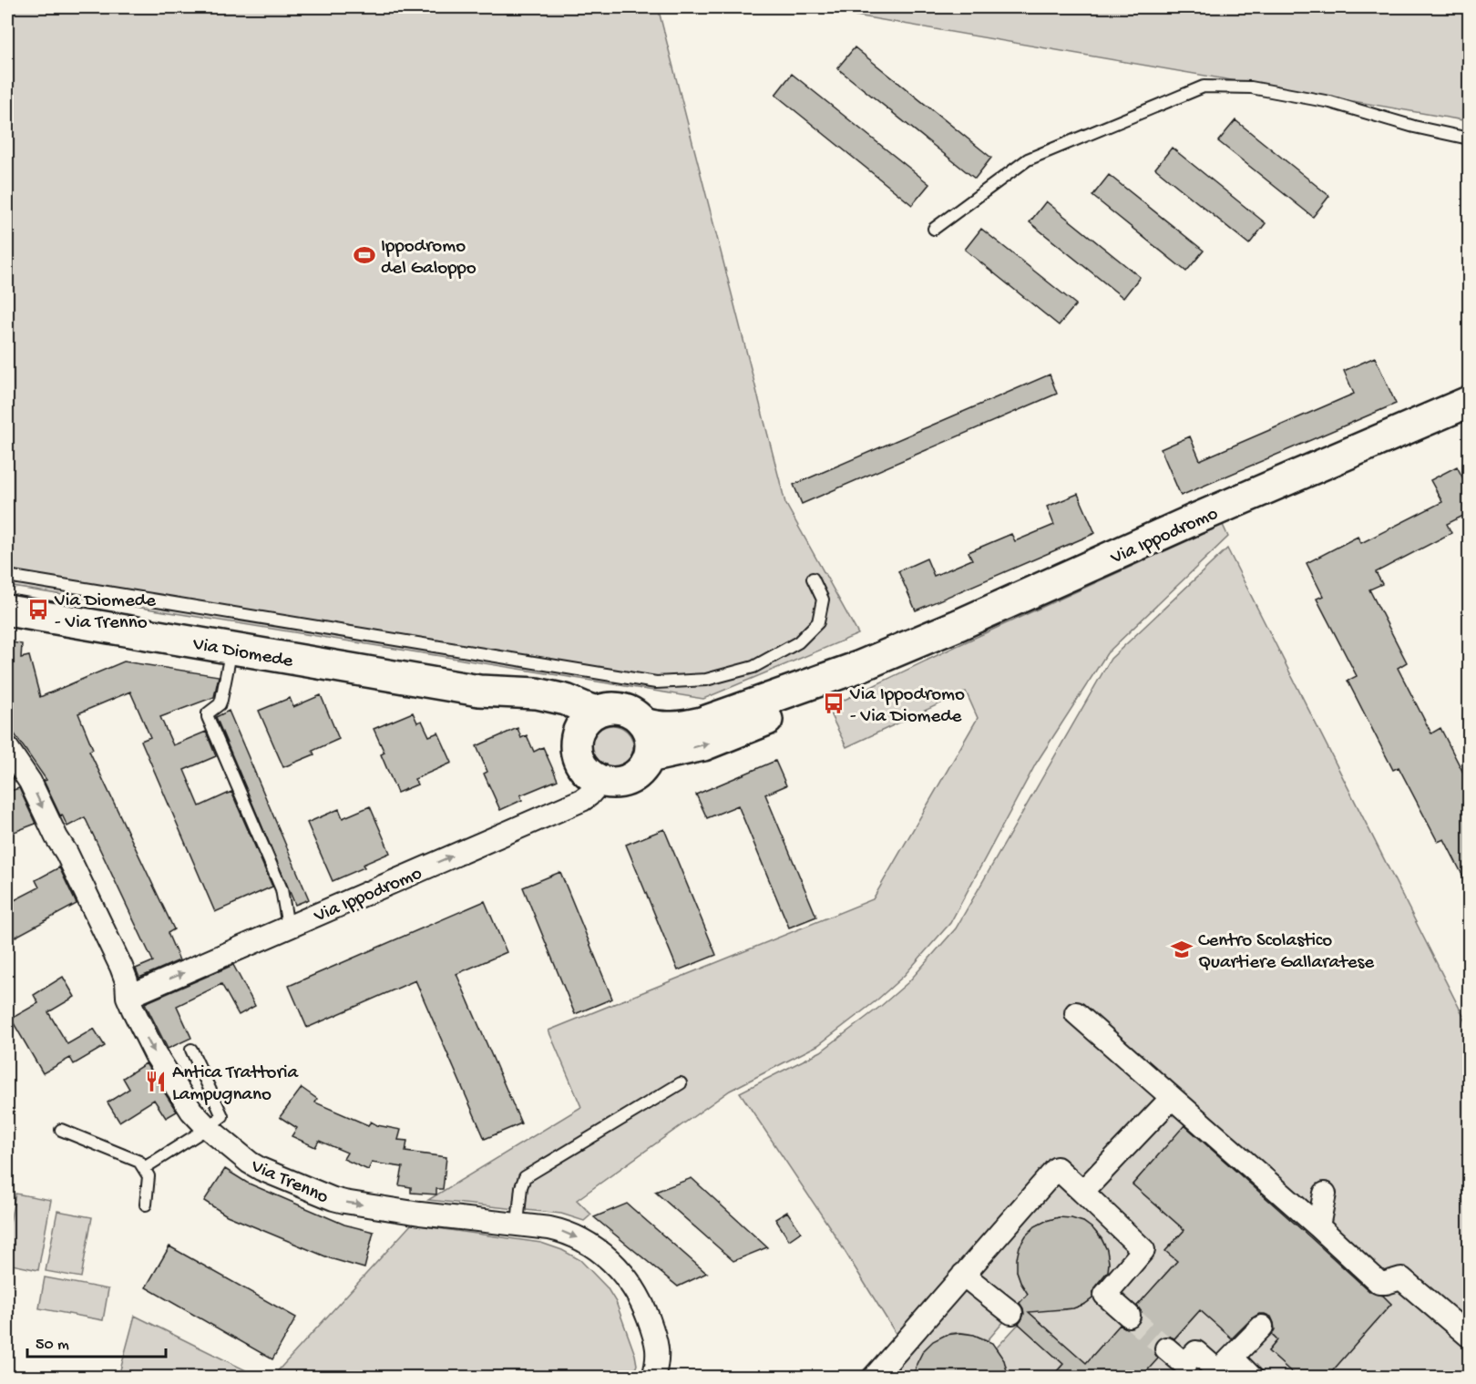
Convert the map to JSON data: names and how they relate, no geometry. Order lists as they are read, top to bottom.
{
  "streets": {
    "street": ["Via Ippodromo", "Via Diomede", "Via Trenno"]
  },
  "crossings": [
    ["Via Ippodromo", "Via Diomede"],
    ["Via Ippodromo", "Via Trenno"]
  ],
  "one_way": ["Via Ippodromo", "Via Trenno"],
  "places": {
    "sports": ["Ippodromo del Galoppo"],
    "bus stop": ["Via Diomede - Via Trenno", "Via Ippodromo - Via Diomede"],
    "school or university": ["Centro Scolastico Quartiere Gallaratese"],
    "restaurant": ["Antica Trattoria Lampugnano"]
  },
  "scale_bar": "50 m"
}
